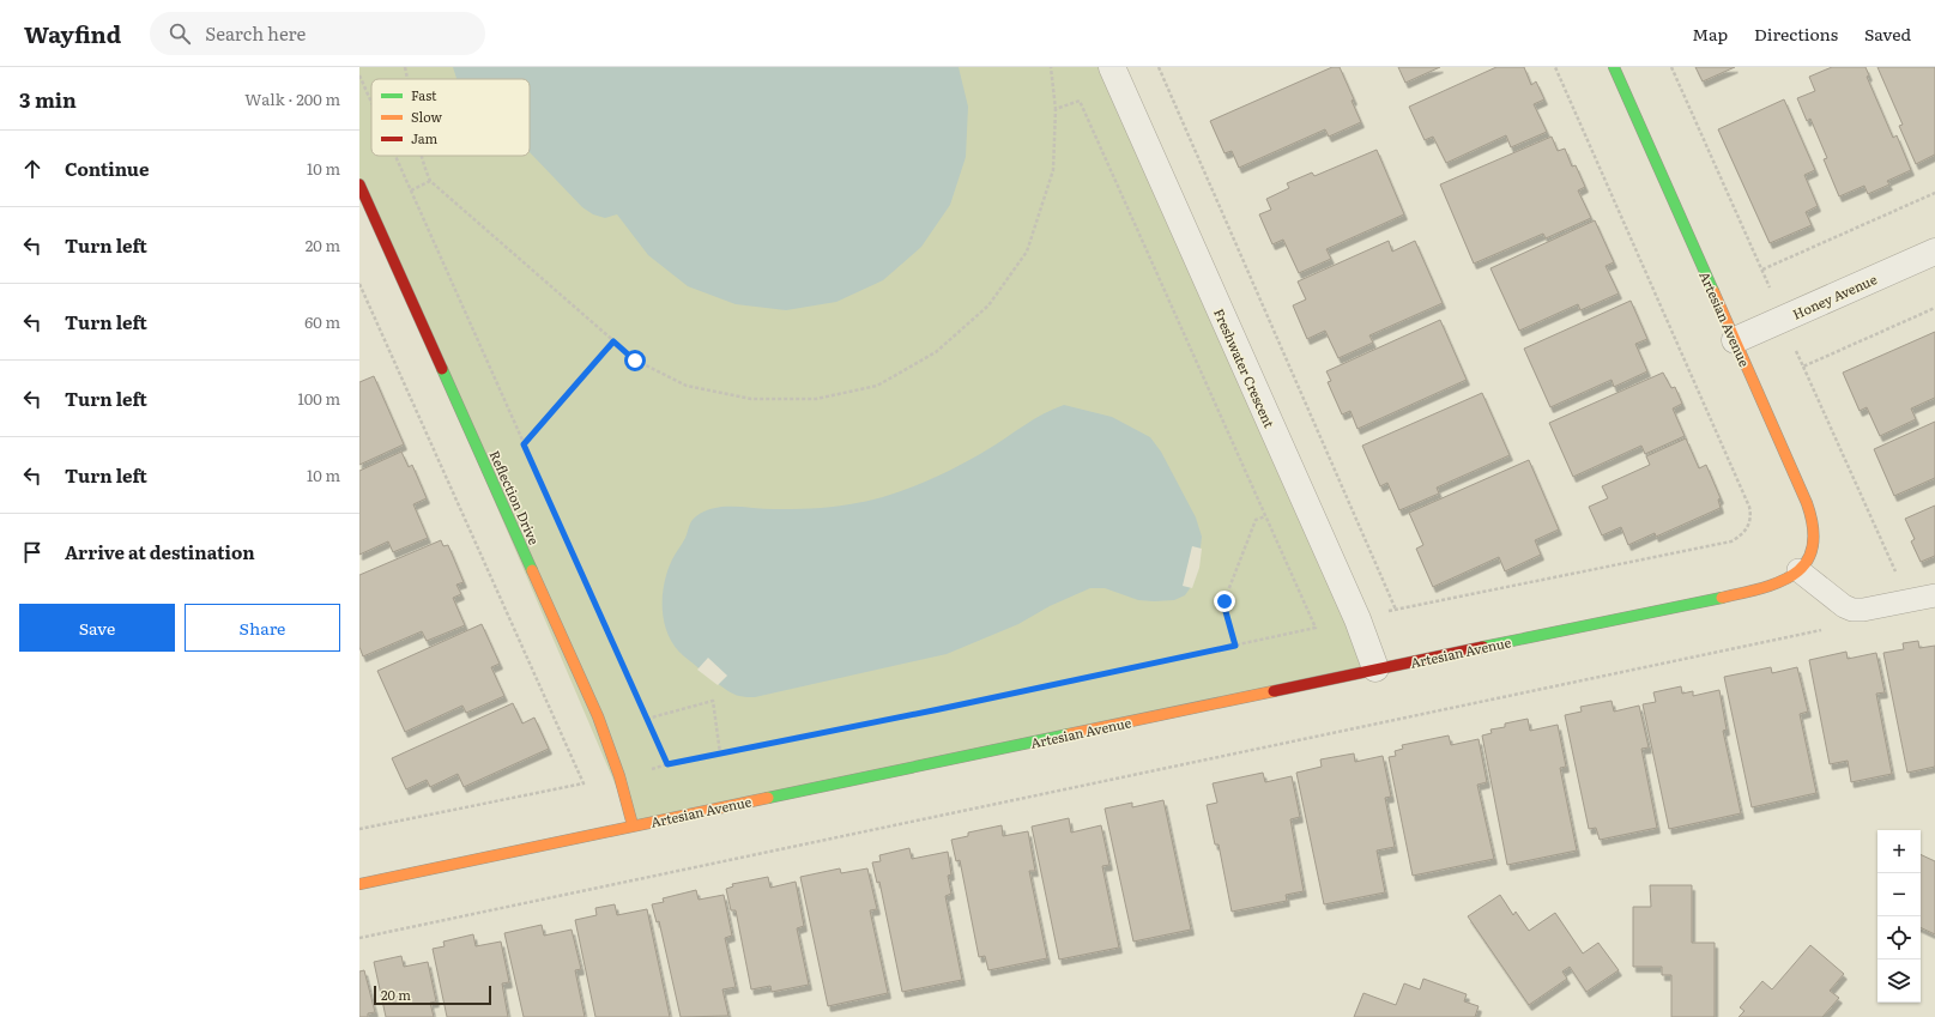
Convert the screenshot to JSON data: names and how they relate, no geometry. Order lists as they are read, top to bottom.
{
  "streets": {
    "street": [
      "Honey Avenue",
      "Artesian Avenue",
      "Freshwater Crescent",
      "Reflection Drive"
    ]
  },
  "crossings": [
    ["Honey Avenue", "Artesian Avenue"],
    ["Artesian Avenue", "Freshwater Crescent"],
    ["Artesian Avenue", "Reflection Drive"]
  ],
  "legend": ["Fast", "Slow", "Jam"],
  "scale_bar": "20 m",
  "page": {
    "header": "Wayfind",
    "search": "Search here",
    "nav": ["Map", "Directions", "Saved"],
    "heading": ["3 min", "Walk · 200 m"],
    "list": [
      ["Continue", "10 m"],
      ["Turn left", "20 m"],
      ["Turn left", "60 m"],
      ["Turn left", "100 m"],
      ["Turn left", "10 m"],
      "Arrive at destination"
    ],
    "buttons": ["Save", "Share"],
    "map_buttons": ["+", "−"],
    "scale": "20 m"
  }
}
